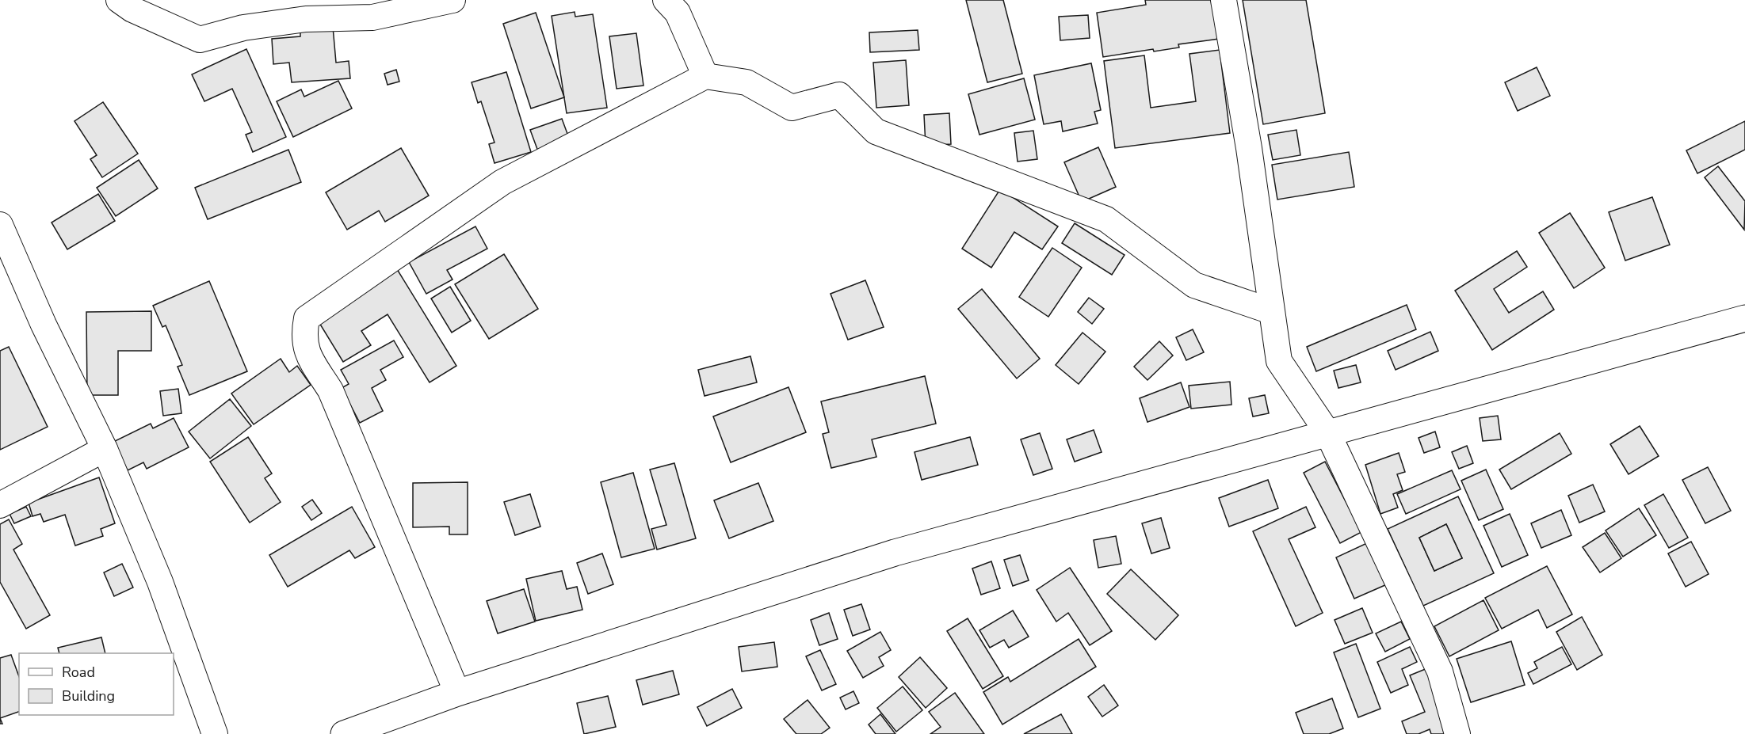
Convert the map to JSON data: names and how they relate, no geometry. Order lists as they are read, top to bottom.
{
  "legend": ["Road", "Building"]
}
